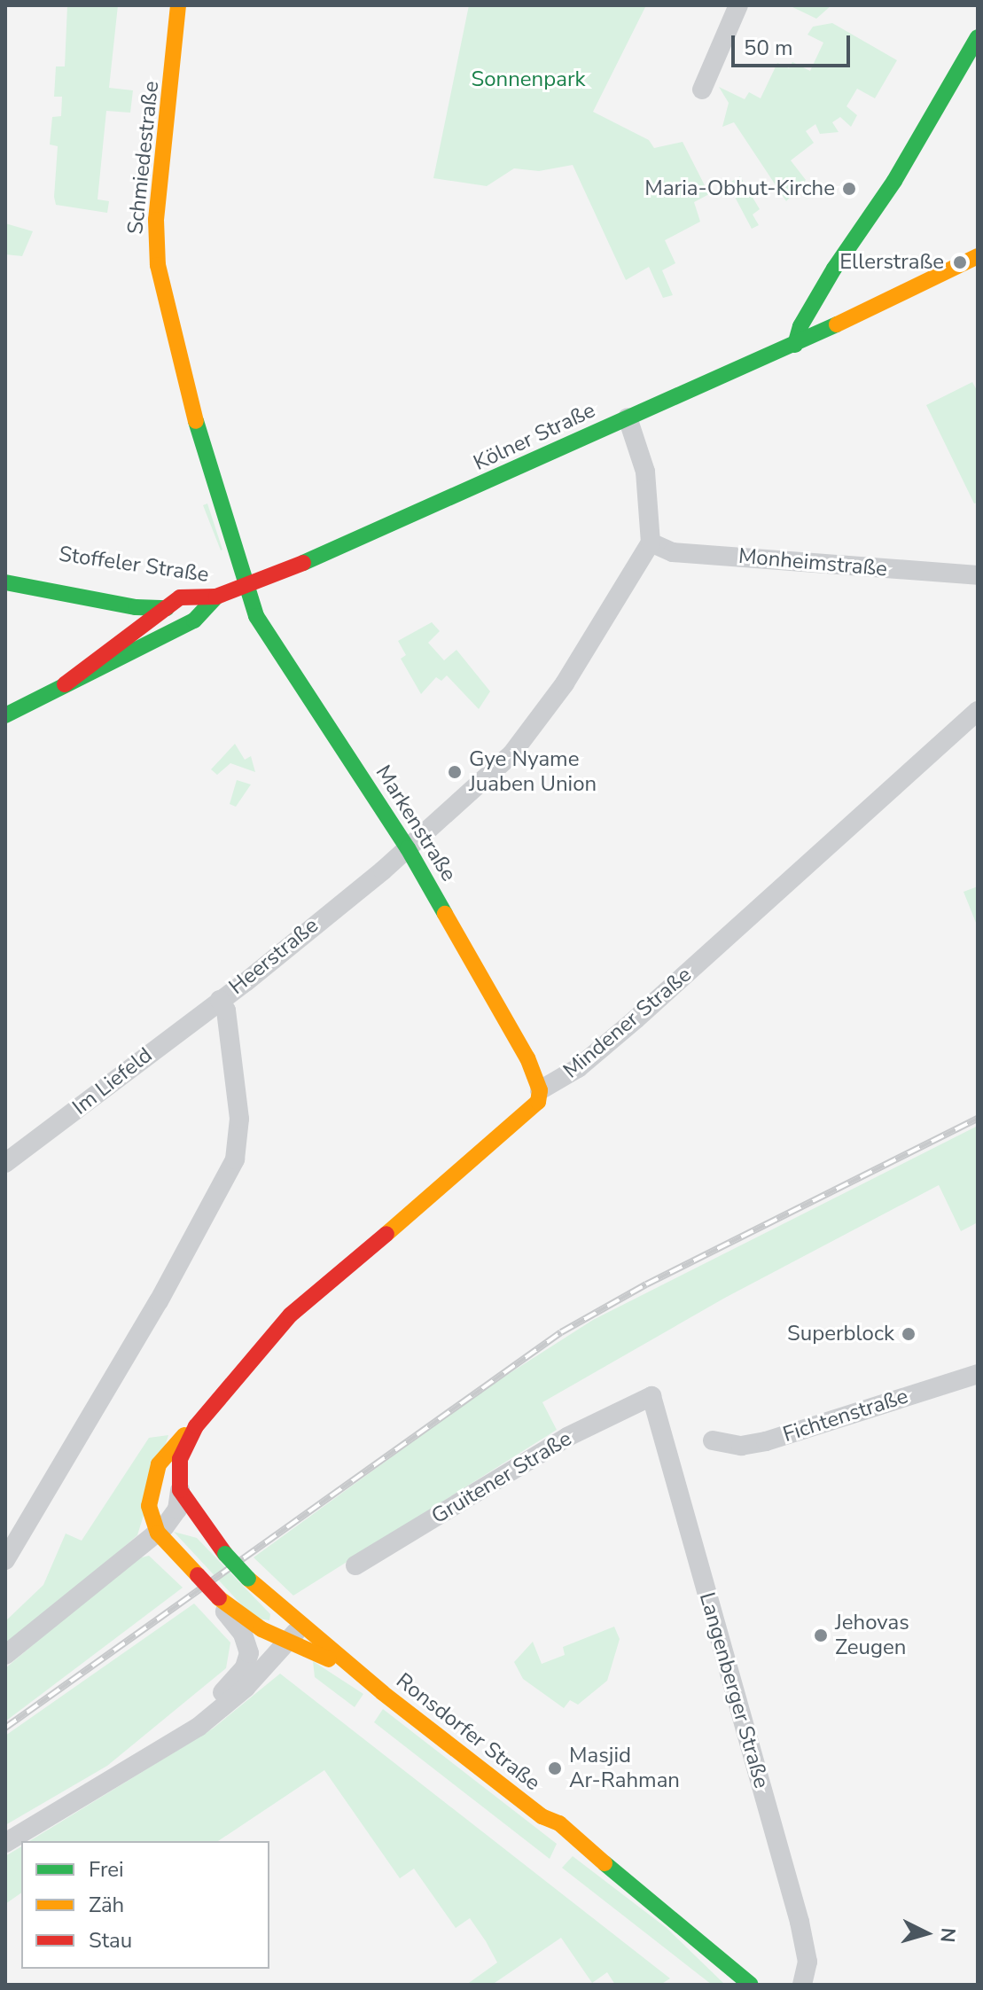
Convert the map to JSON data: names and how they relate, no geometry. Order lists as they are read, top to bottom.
{
  "streets": {
    "main road": [
      "Schmiedestraße",
      "Kölner Straße",
      "Stoffeler Straße",
      "Markenstraße",
      "Mindener Straße",
      "Ronsdorfer Straße"
    ],
    "street": [
      "Monheimstraße",
      "Heerstraße",
      "Im Liefeld",
      "Fichtenstraße",
      "Gruitener Straße",
      "Langenberger Straße"
    ]
  },
  "crossings": [
    ["Schmiedestraße", "Kölner Straße"],
    ["Schmiedestraße", "Markenstraße"],
    ["Kölner Straße", "Stoffeler Straße"],
    ["Kölner Straße", "Markenstraße"],
    ["Monheimstraße", "Heerstraße"],
    ["Markenstraße", "Heerstraße"],
    ["Markenstraße", "Mindener Straße"],
    ["Heerstraße", "Im Liefeld"],
    ["Mindener Straße", "Ronsdorfer Straße"],
    ["Gruitener Straße", "Langenberger Straße"]
  ],
  "parks": ["Sonnenpark"],
  "places": [
    "Maria-Obhut-Kirche",
    "Ellerstraße",
    "Gye Nyame Juaben Union",
    "Superblock",
    "Jehovas Zeugen",
    "Masjid Ar-Rahman"
  ],
  "legend": ["Frei", "Zäh", "Stau"],
  "scale_bar": "50 m",
  "north": "right"
}
